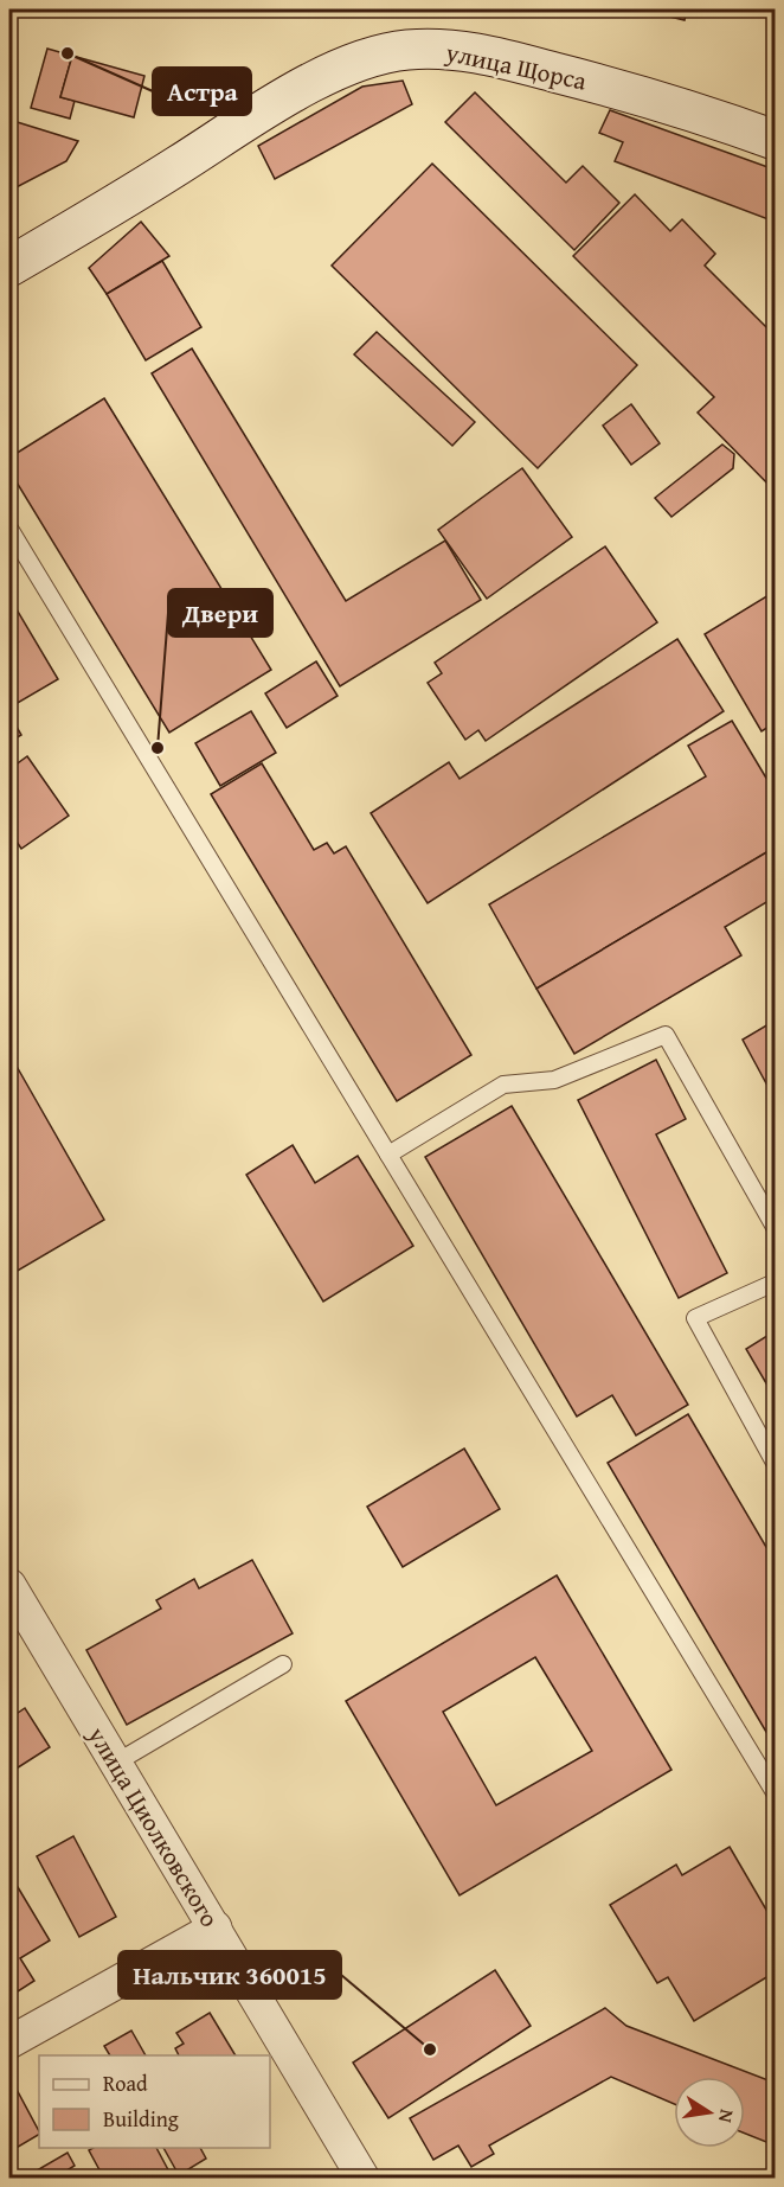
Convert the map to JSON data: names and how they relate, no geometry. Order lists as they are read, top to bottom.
{
  "streets": {
    "street": ["улица Щорса", "улица Циолковского"]
  },
  "places": ["Астра", "Двери", "Нальчик 360015"],
  "legend": ["Road", "Building"],
  "north": "right"
}
